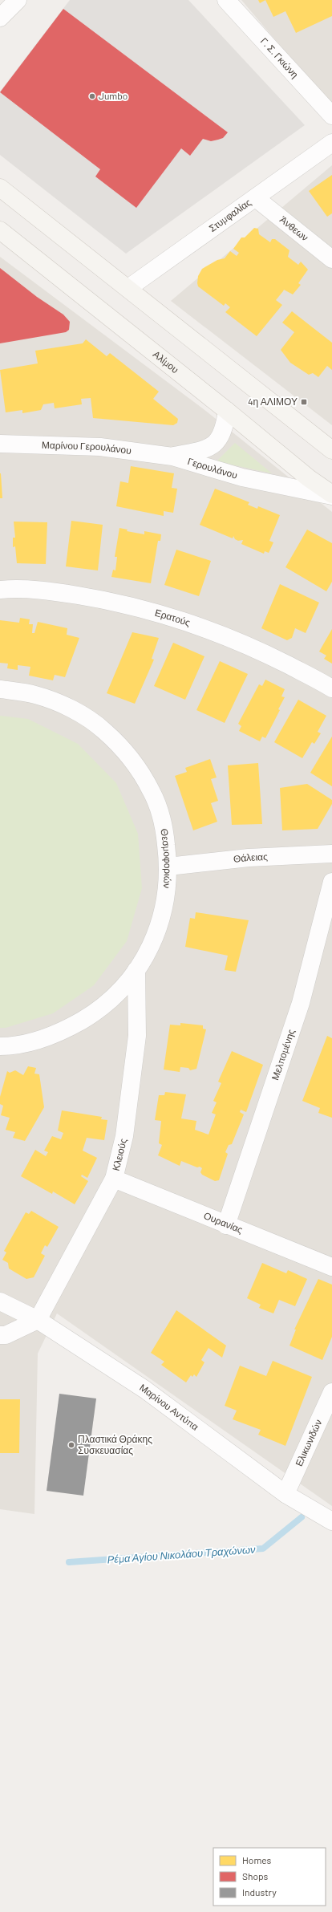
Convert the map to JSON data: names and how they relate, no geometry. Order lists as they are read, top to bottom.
{
  "streets": {
    "main road": ["Αλίμου"],
    "street": [
      "Γ. Σ. Γκιώνη",
      "Στυμφαλίας",
      "Άνθεων",
      "Μαρίνου Γερουλάνου",
      "Γερουλάνου",
      "Ερατούς",
      "Θεσμοφοριών",
      "Θάλειας",
      "Μελπομένης",
      "Κλειούς",
      "Ουρανίας",
      "Μαρίνου Αντύπα",
      "Ελικωνιδών"
    ]
  },
  "crossings": [
    ["Στυμφαλίας", "Άνθεων"],
    ["Αλίμου", "Γερουλάνου"],
    ["Μαρίνου Γερουλάνου", "Γερουλάνου"],
    ["Θεσμοφοριών", "Θάλειας"],
    ["Θεσμοφοριών", "Κλειούς"],
    ["Μελπομένης", "Ουρανίας"],
    ["Κλειούς", "Ουρανίας"],
    ["Κλειούς", "Μαρίνου Αντύπα"],
    ["Μαρίνου Αντύπα", "Ελικωνιδών"]
  ],
  "water": ["Ρέμα Αγίου Νικολάου Τραχώνων"],
  "places": {
    "other": ["Jumbo", "Πλαστικά Θράκης Συσκευασίας"],
    "transit": ["4η ΑΛΙΜΟΥ"]
  },
  "legend": ["Homes", "Shops", "Industry"]
}
